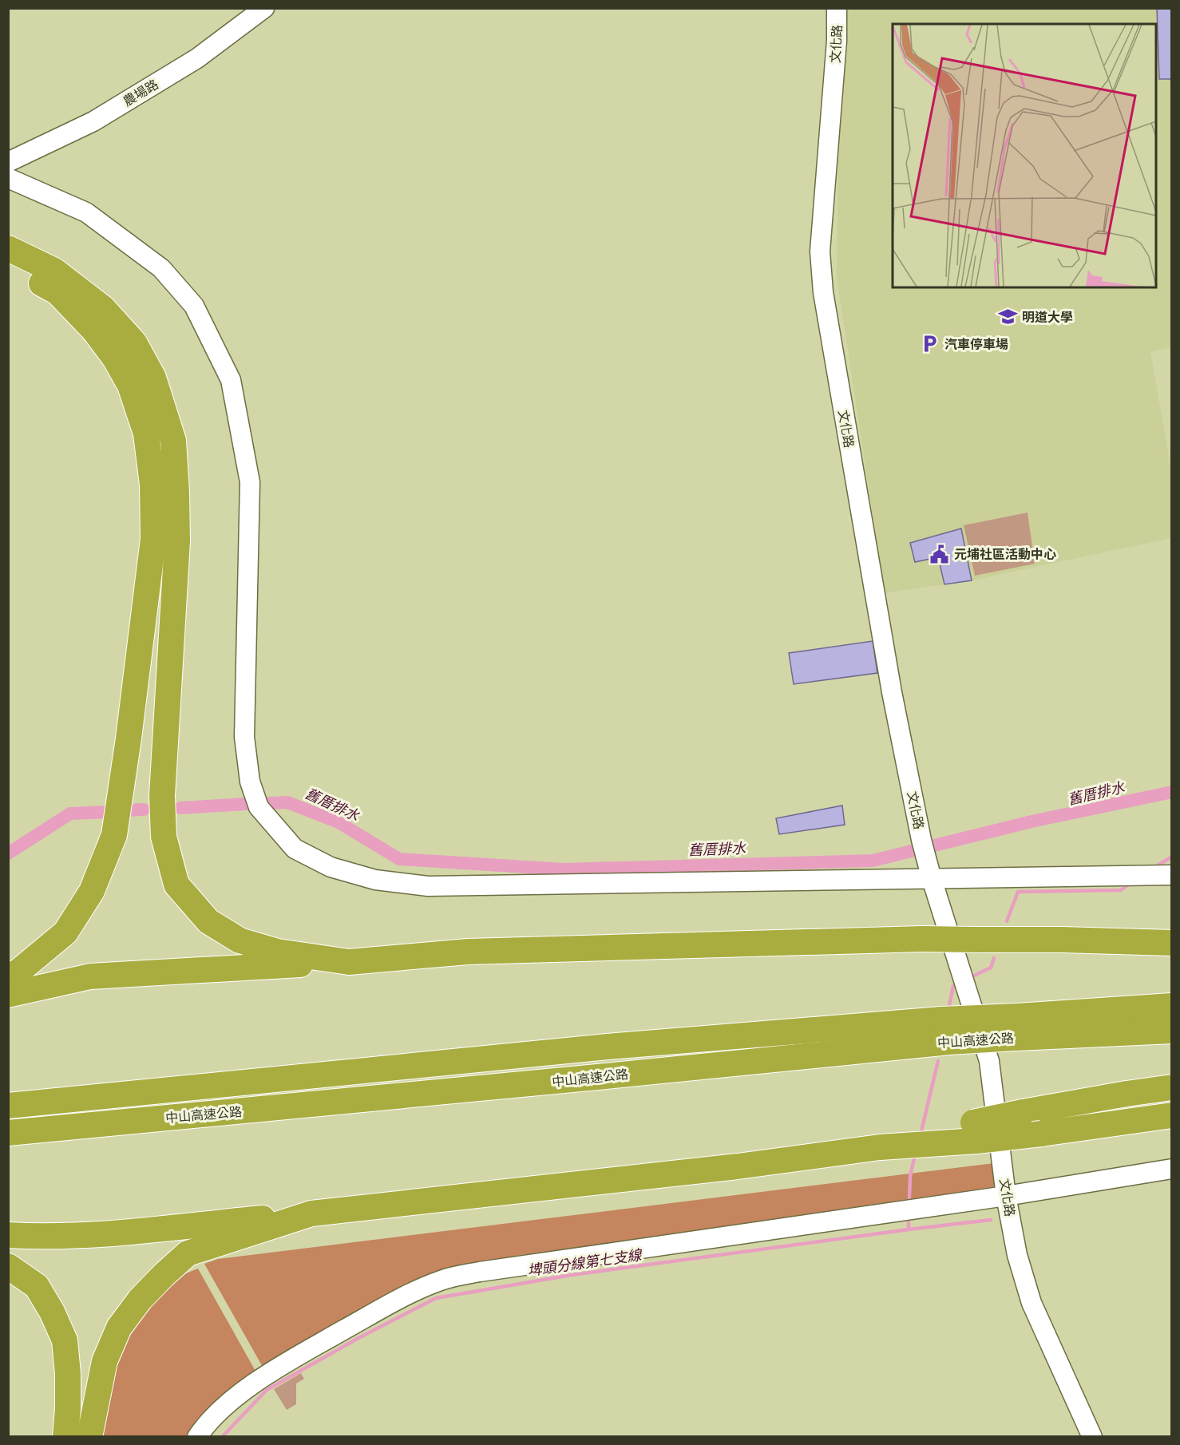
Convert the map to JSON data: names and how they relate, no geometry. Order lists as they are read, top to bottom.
{
  "streets": {
    "highway": ["中山高速公路"],
    "street": ["文化路", "農場路"]
  },
  "water": ["舊厝排水", "埤頭分線第七支線"],
  "places": {
    "school or university": ["明道大學"],
    "parking": ["汽車停車場"],
    "public building": ["元埔社區活動中心"]
  }
}
